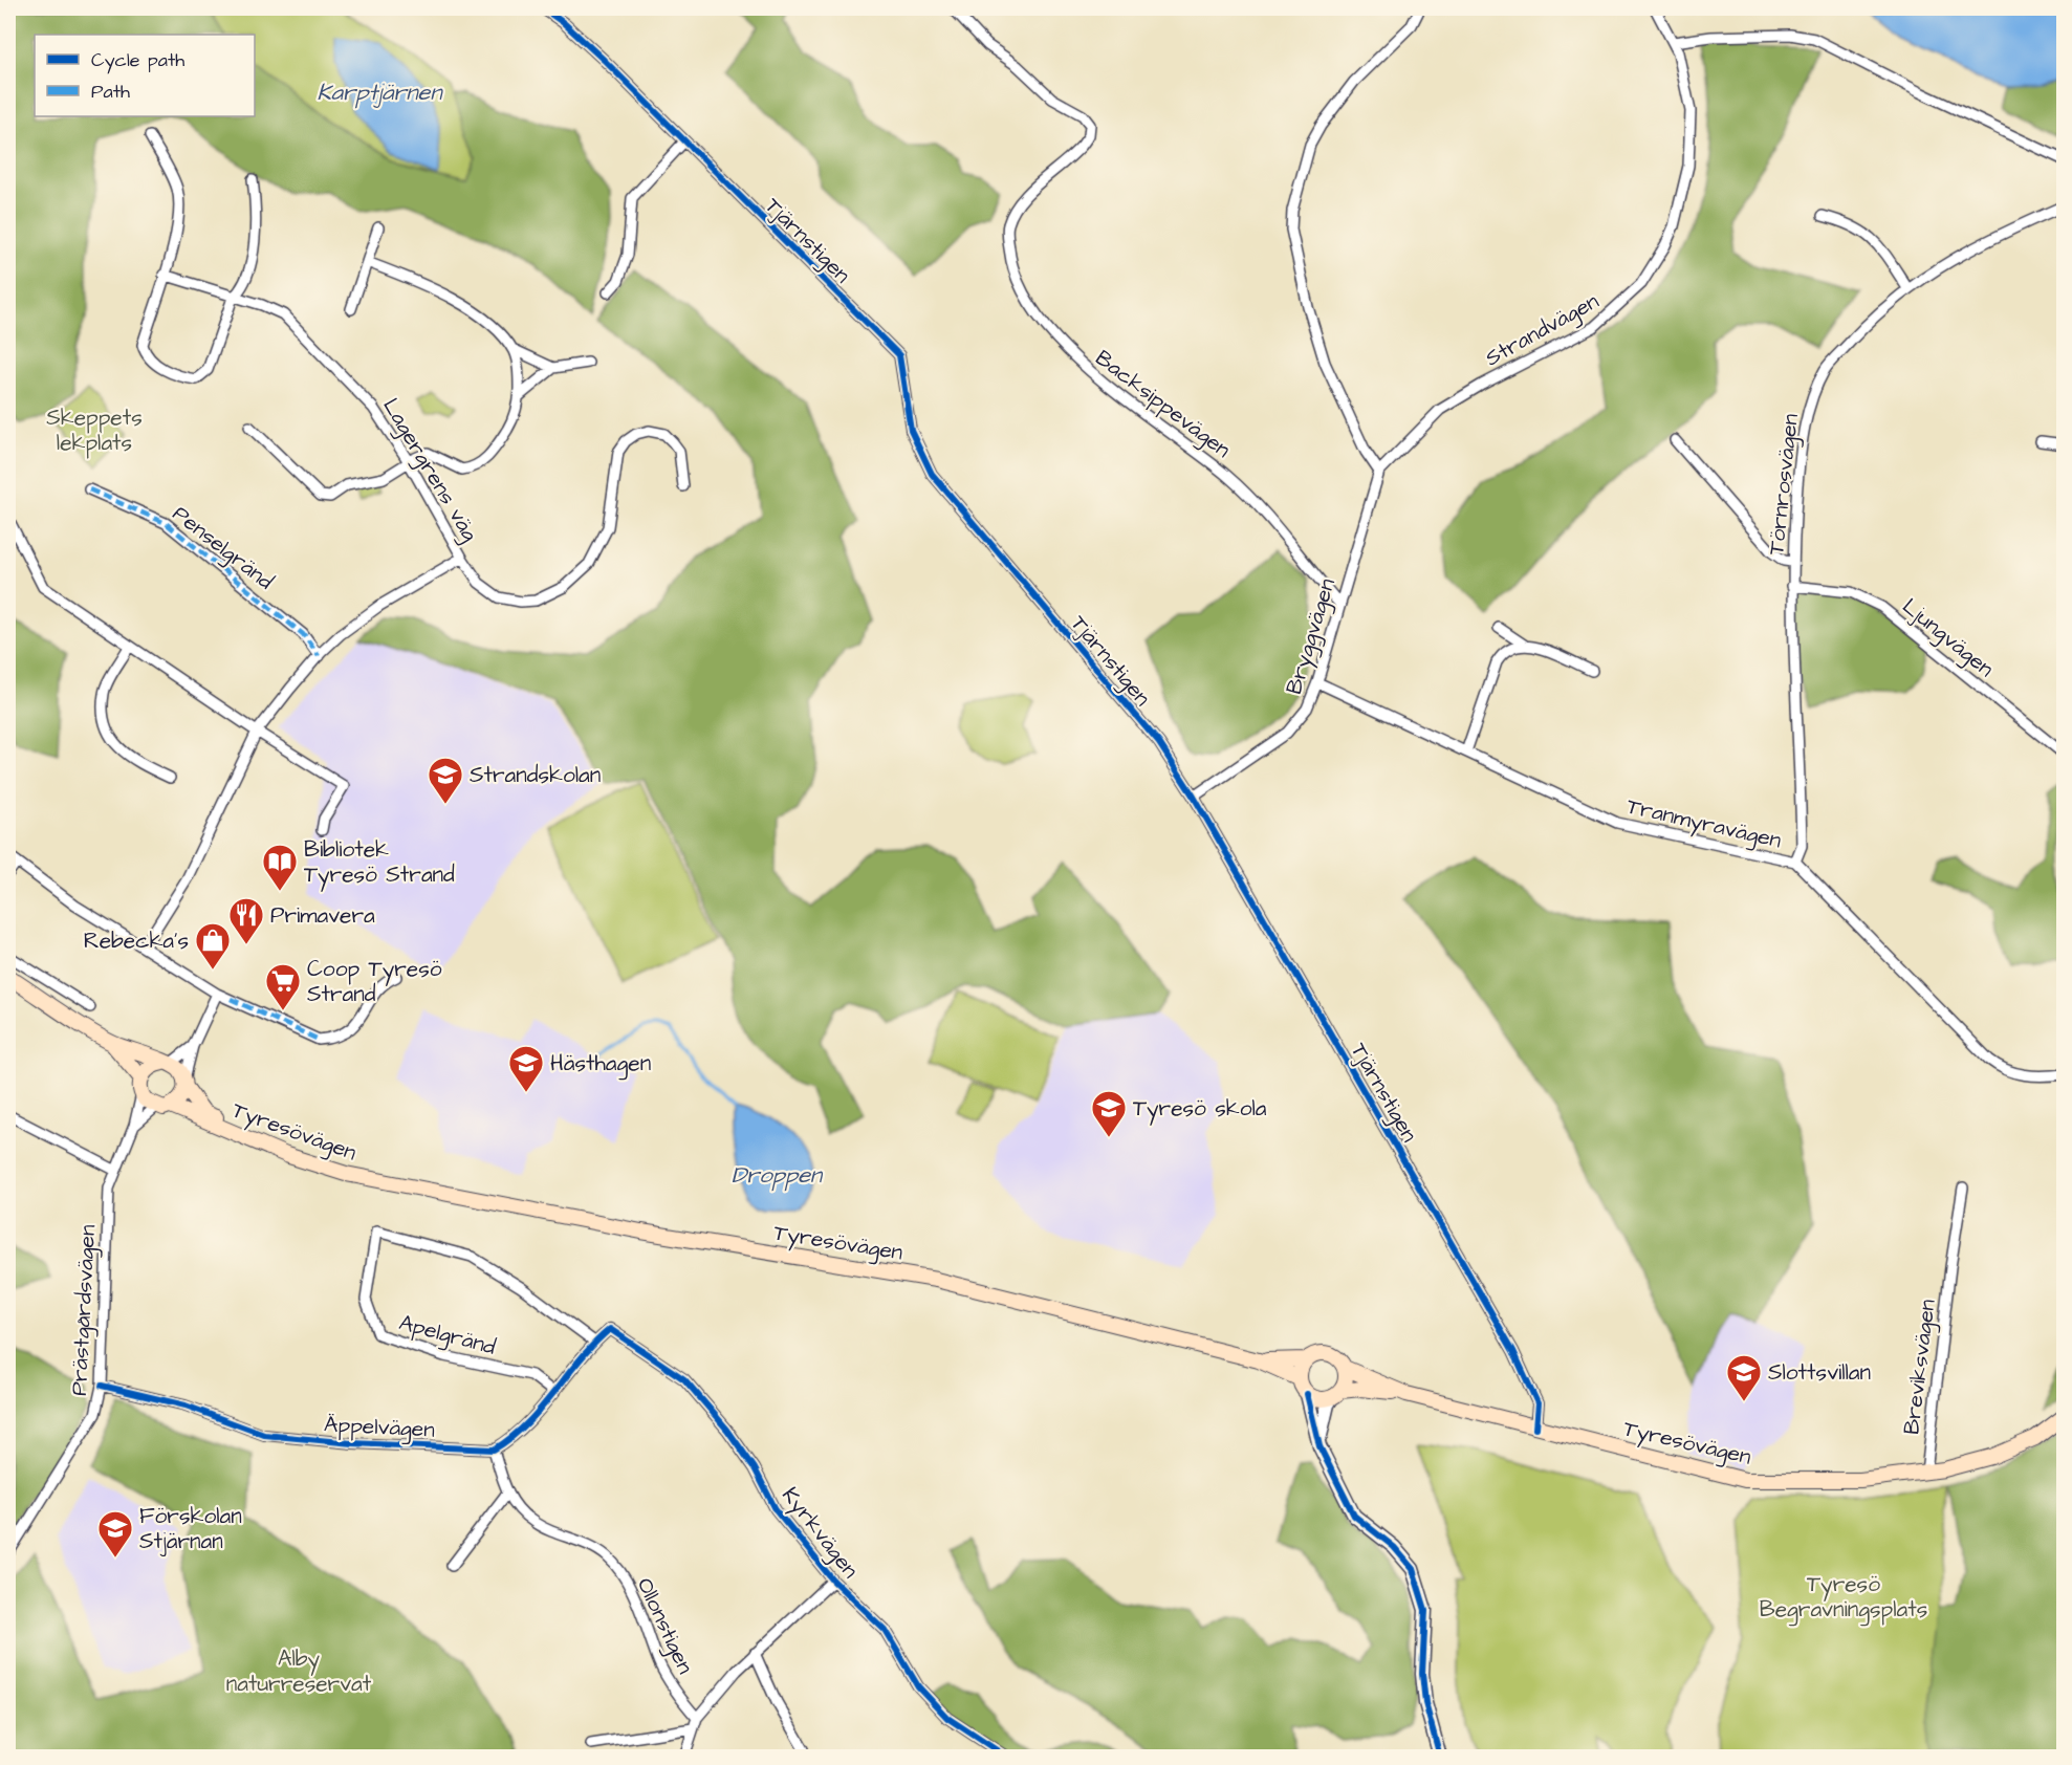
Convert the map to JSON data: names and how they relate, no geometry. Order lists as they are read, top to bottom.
{
  "streets": {
    "main road": ["Tyresövägen"],
    "street": [
      "Tjärnstigen",
      "Strandvägen",
      "Backsippevägen",
      "Lagergrens väg",
      "Törnrosvägen",
      "Penselgränd",
      "Bryggvägen",
      "Ljungvägen",
      "Tranmyravägen",
      "Prästgårdsvägen",
      "Apelgränd",
      "Breviksvägen",
      "Äppelvägen",
      "Kyrkvägen",
      "Ollonstigen"
    ]
  },
  "crossings": [
    ["Tjärnstigen", "Bryggvägen"],
    ["Tjärnstigen", "Tyresövägen"],
    ["Strandvägen", "Bryggvägen"],
    ["Backsippevägen", "Bryggvägen"],
    ["Lagergrens väg", "Penselgränd"],
    ["Törnrosvägen", "Ljungvägen"],
    ["Törnrosvägen", "Tranmyravägen"],
    ["Bryggvägen", "Tranmyravägen"],
    ["Tyresövägen", "Prästgårdsvägen"],
    ["Tyresövägen", "Breviksvägen"],
    ["Prästgårdsvägen", "Äppelvägen"],
    ["Apelgränd", "Kyrkvägen"],
    ["Äppelvägen", "Ollonstigen"]
  ],
  "water": ["Karptjärnen", "Droppen"],
  "parks": ["Skeppets lekplats", "Tyresö Begravningsplats", "Alby naturreservat"],
  "places": {
    "school or university": [
      "Strandskolan",
      "Hästhagen",
      "Tyresö skola",
      "Slottsvillan",
      "Förskolan Stjärnan"
    ],
    "library": ["Bibliotek Tyresö Strand"],
    "restaurant": ["Primavera"],
    "shop": ["Rebecka’s"],
    "supermarket": ["Coop Tyresö Strand"]
  },
  "legend": ["Cycle path", "Path"]
}
